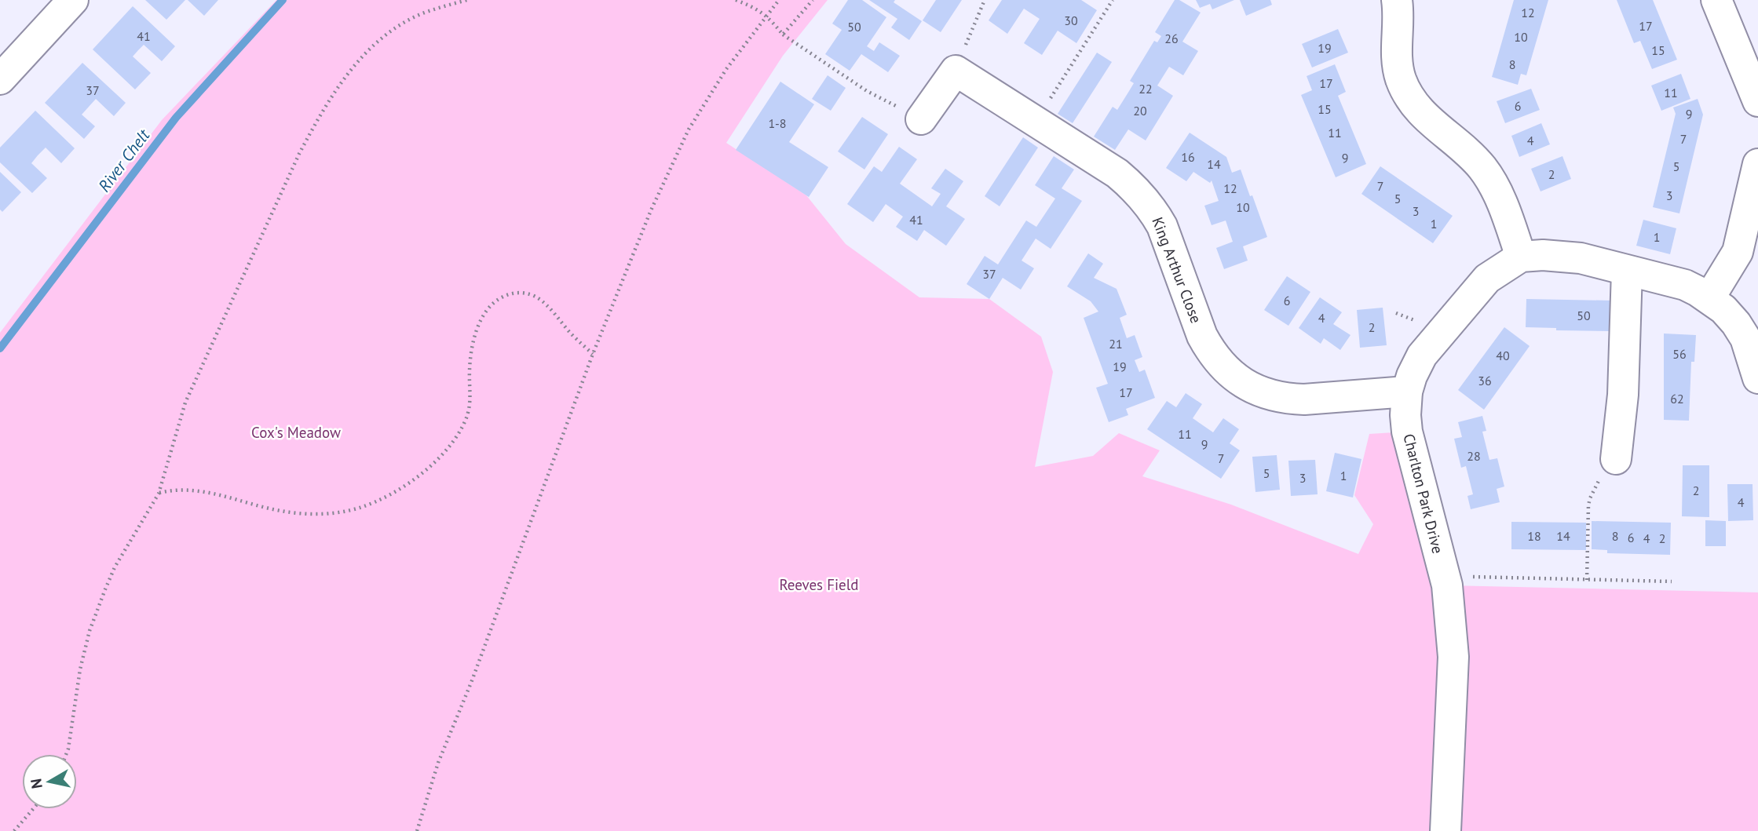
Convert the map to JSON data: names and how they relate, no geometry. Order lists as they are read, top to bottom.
{
  "streets": {
    "street": ["King Arthur Close", "Charlton Park Drive"]
  },
  "crossings": [
    ["King Arthur Close", "Charlton Park Drive"]
  ],
  "water": ["River Chelt"],
  "parks": ["Cox's Meadow", "Reeves Field"],
  "house_numbers": [
    "12",
    "30",
    "17",
    "50",
    "41",
    "10",
    "26",
    "19",
    "15",
    "8",
    "17",
    "22",
    "37",
    "11",
    "6",
    "15",
    "20",
    "9",
    "1-8",
    "11",
    "7",
    "4",
    "16",
    "9",
    "14",
    "5",
    "2",
    "7",
    "12",
    "3",
    "5",
    "10",
    "3",
    "41",
    "1",
    "1",
    "37",
    "6",
    "50",
    "4",
    "2",
    "21",
    "56",
    "40",
    "19",
    "36",
    "17",
    "62",
    "11",
    "9",
    "28",
    "7",
    "5",
    "1",
    "3",
    "2",
    "4",
    "18",
    "14",
    "8",
    "6",
    "4",
    "2"
  ],
  "north": "left"
}
